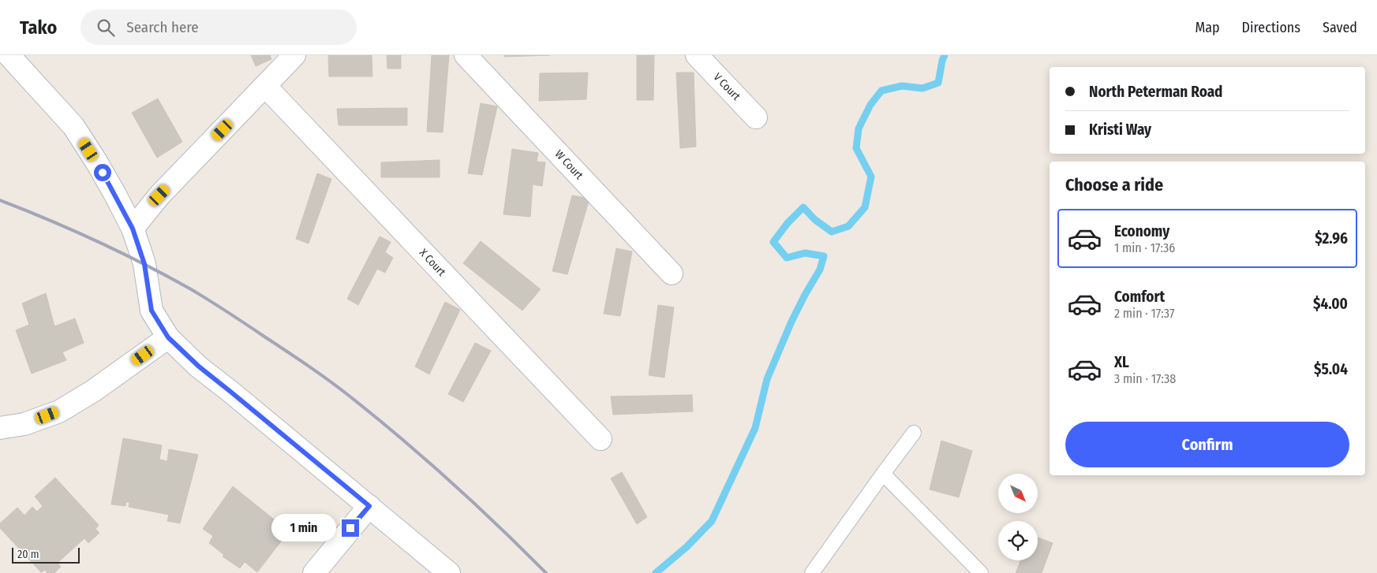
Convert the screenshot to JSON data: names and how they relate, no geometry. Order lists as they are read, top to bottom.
{
  "streets": {
    "street": ["V Court", "W Court", "X Court"]
  },
  "scale_bar": "20 m",
  "north": "bottom right",
  "page": {
    "header": "Tako",
    "search": "Search here",
    "nav": ["Map", "Directions", "Saved"],
    "banner": ["North Peterman Road", "Kristi Way"],
    "heading": "Choose a ride",
    "list": [
      {
        "name": "Economy",
        "note": "1 min · 17:36",
        "value": "$2.96"
      },
      {
        "name": "Comfort",
        "note": "2 min · 17:37",
        "value": "$4.00"
      },
      {
        "name": "XL",
        "note": "3 min · 17:38",
        "value": "$5.04"
      }
    ],
    "buttons": "Confirm",
    "bubble": "1 min",
    "scale": "20 m"
  }
}
